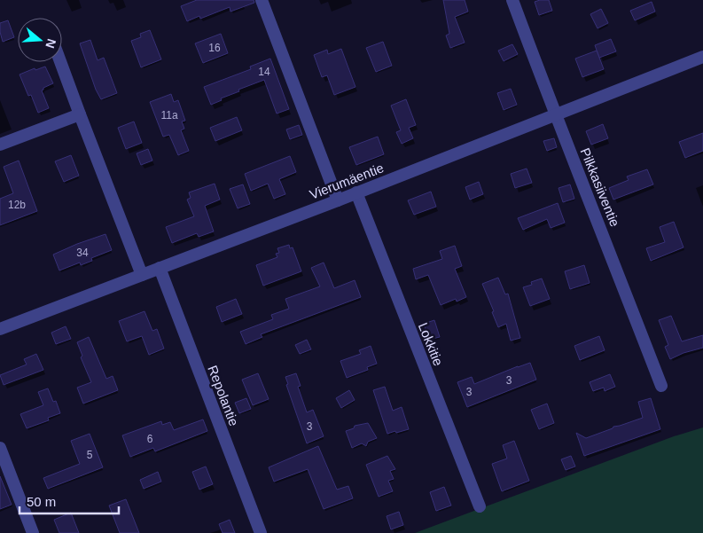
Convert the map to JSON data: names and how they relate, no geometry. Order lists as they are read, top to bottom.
{
  "streets": {
    "street": [
      "Vierumäentie",
      "Pilkkasiiventie",
      "Lokkitie",
      "Repolantie"
    ]
  },
  "crossings": [
    ["Vierumäentie", "Pilkkasiiventie"],
    ["Vierumäentie", "Lokkitie"],
    ["Vierumäentie", "Repolantie"]
  ],
  "house_numbers": [
    "16",
    "14",
    "11a",
    "12b",
    "34",
    "3",
    "3",
    "3",
    "6",
    "5"
  ],
  "scale_bar": "50 m",
  "north": "right"
}
